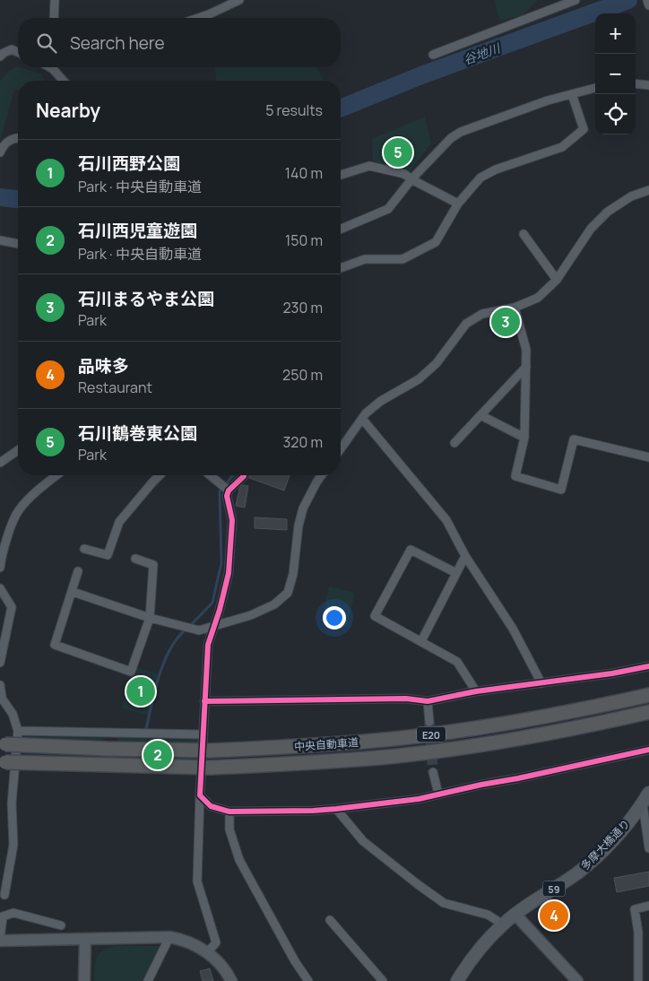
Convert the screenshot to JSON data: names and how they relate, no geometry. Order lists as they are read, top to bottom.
{
  "streets": {
    "highway": ["E20", "中央自動車道"],
    "main road": ["多摩大橋通り", "59"]
  },
  "water": ["谷地川"],
  "page": {
    "map_buttons": ["+", "−"],
    "search": "Search here",
    "heading": ["Nearby", "5 results"],
    "pins": [
      "5",
      "3",
      "1",
      "2",
      "4"
    ],
    "list": [
      {
        "mark": "1",
        "name": "石川西野公園",
        "note": "Park · 中央自動車道",
        "value": "140 m"
      },
      {
        "mark": "2",
        "name": "石川西児童遊園",
        "note": "Park · 中央自動車道",
        "value": "150 m"
      },
      {
        "mark": "3",
        "name": "石川まるやま公園",
        "note": "Park",
        "value": "230 m"
      },
      {
        "mark": "4",
        "name": "品味多",
        "note": "Restaurant",
        "value": "250 m"
      },
      {
        "mark": "5",
        "name": "石川鶴巻東公園",
        "note": "Park",
        "value": "320 m"
      }
    ]
  }
}
